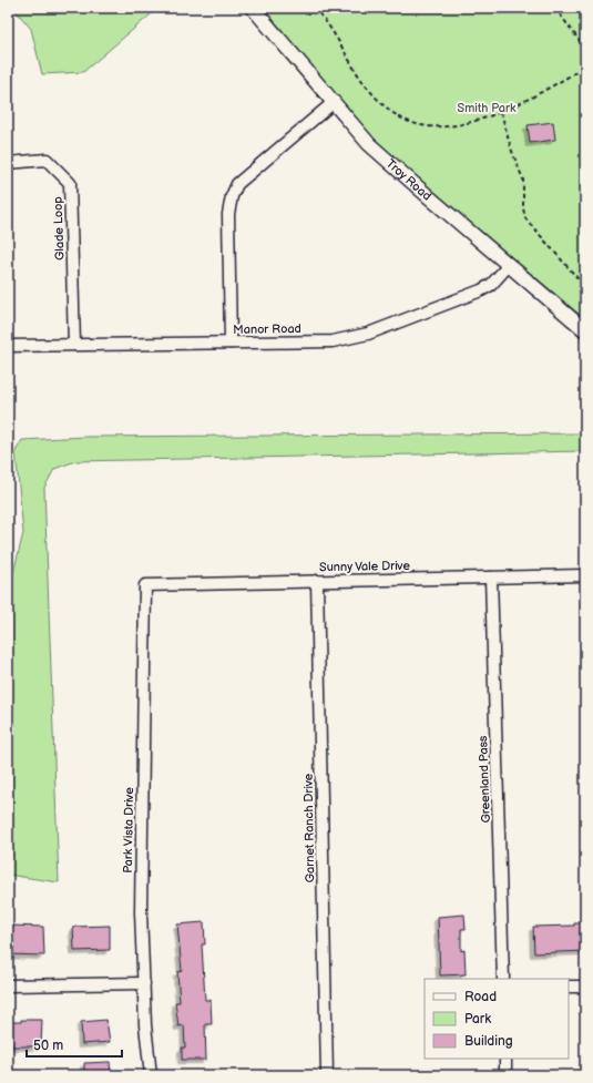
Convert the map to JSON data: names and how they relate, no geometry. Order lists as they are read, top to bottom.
{
  "streets": {
    "street": [
      "Troy Road",
      "Glade Loop",
      "Manor Road",
      "Sunny Vale Drive",
      "Greenland Pass",
      "Garnet Ranch Drive",
      "Park Vista Drive"
    ]
  },
  "crossings": [
    ["Troy Road", "Manor Road"],
    ["Glade Loop", "Manor Road"],
    ["Sunny Vale Drive", "Greenland Pass"],
    ["Sunny Vale Drive", "Garnet Ranch Drive"],
    ["Sunny Vale Drive", "Park Vista Drive"]
  ],
  "parks": ["Smith Park"],
  "legend": ["Road", "Park", "Building"],
  "scale_bar": "50 m"
}
